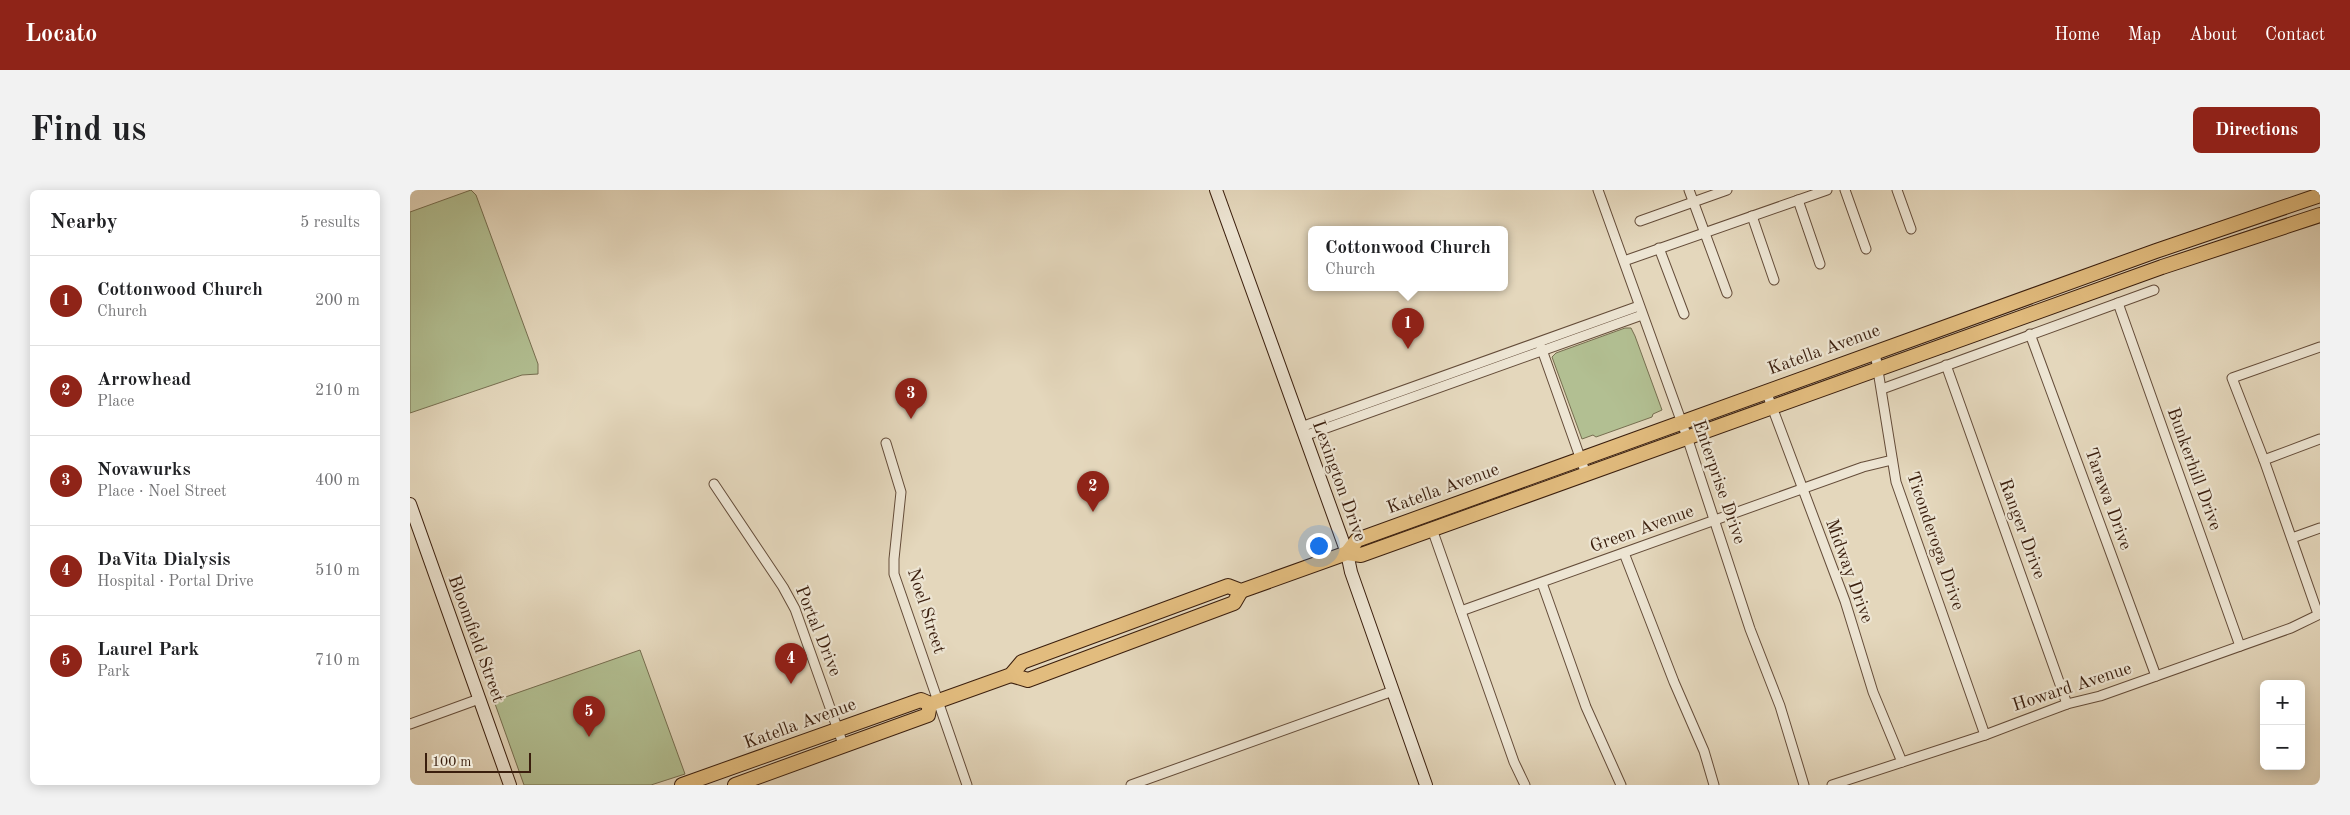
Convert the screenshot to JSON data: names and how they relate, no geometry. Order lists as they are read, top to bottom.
{
  "streets": {
    "main road": ["Katella Avenue"],
    "street": [
      "Bunkerhill Drive",
      "Lexington Drive",
      "Enterprise Drive",
      "Tarawa Drive",
      "Green Avenue",
      "Ranger Drive",
      "Ticonderoga Drive",
      "Midway Drive",
      "Noel Street",
      "Portal Drive",
      "Bloomfield Street",
      "Howard Avenue"
    ]
  },
  "crossings": [
    ["Katella Avenue", "Lexington Drive"],
    ["Katella Avenue", "Enterprise Drive"],
    ["Katella Avenue", "Ticonderoga Drive"],
    ["Katella Avenue", "Midway Drive"],
    ["Katella Avenue", "Noel Street"],
    ["Katella Avenue", "Portal Drive"],
    ["Bunkerhill Drive", "Howard Avenue"],
    ["Enterprise Drive", "Green Avenue"],
    ["Tarawa Drive", "Howard Avenue"],
    ["Green Avenue", "Ticonderoga Drive"],
    ["Green Avenue", "Midway Drive"],
    ["Ranger Drive", "Howard Avenue"],
    ["Ticonderoga Drive", "Howard Avenue"],
    ["Midway Drive", "Howard Avenue"]
  ],
  "scale_bar": "100 m",
  "page": {
    "header": "Locato",
    "nav": [
      "Home",
      "Map",
      "About",
      "Contact"
    ],
    "buttons": "Directions",
    "title": "Find us",
    "heading": ["Nearby", "5 results"],
    "popup": ["Cottonwood Church", "Church"],
    "list": [
      {
        "mark": "1",
        "name": "Cottonwood Church",
        "note": "Church",
        "value": "200 m"
      },
      {
        "mark": "2",
        "name": "Arrowhead",
        "note": "Place",
        "value": "210 m"
      },
      {
        "mark": "3",
        "name": "Novawurks",
        "note": "Place · Noel Street",
        "value": "400 m"
      },
      {
        "mark": "4",
        "name": "DaVita Dialysis",
        "note": "Hospital · Portal Drive",
        "value": "510 m"
      },
      {
        "mark": "5",
        "name": "Laurel Park",
        "note": "Park",
        "value": "710 m"
      }
    ],
    "pins": [
      "1",
      "3",
      "2",
      "4",
      "5"
    ],
    "map_buttons": ["+", "−"],
    "scale": "100 m"
  }
}
